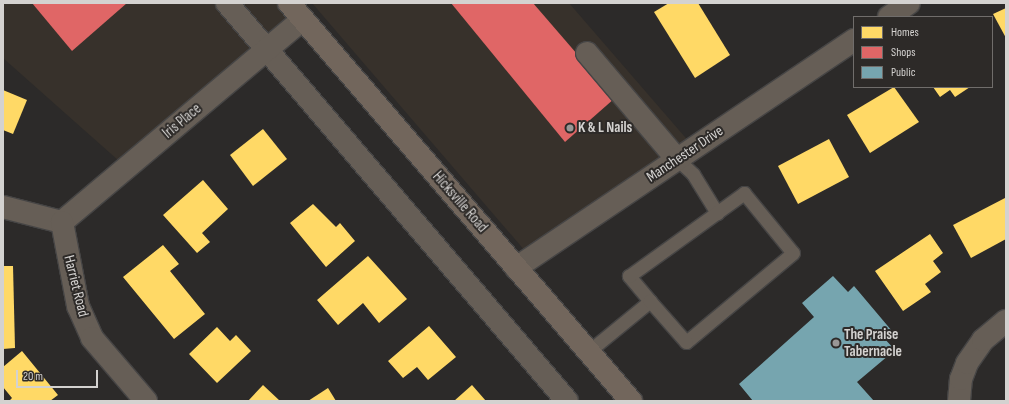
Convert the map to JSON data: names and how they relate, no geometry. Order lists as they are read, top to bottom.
{
  "streets": {
    "main road": ["Hicksville Road"],
    "street": ["Iris Place", "Manchester Drive", "Harriet Road"]
  },
  "crossings": [
    ["Iris Place", "Hicksville Road"],
    ["Iris Place", "Harriet Road"],
    ["Manchester Drive", "Hicksville Road"]
  ],
  "places": ["K & L Nails", "The Praise Tabernacle"],
  "legend": ["Homes", "Shops", "Public"],
  "scale_bar": "20 m"
}
